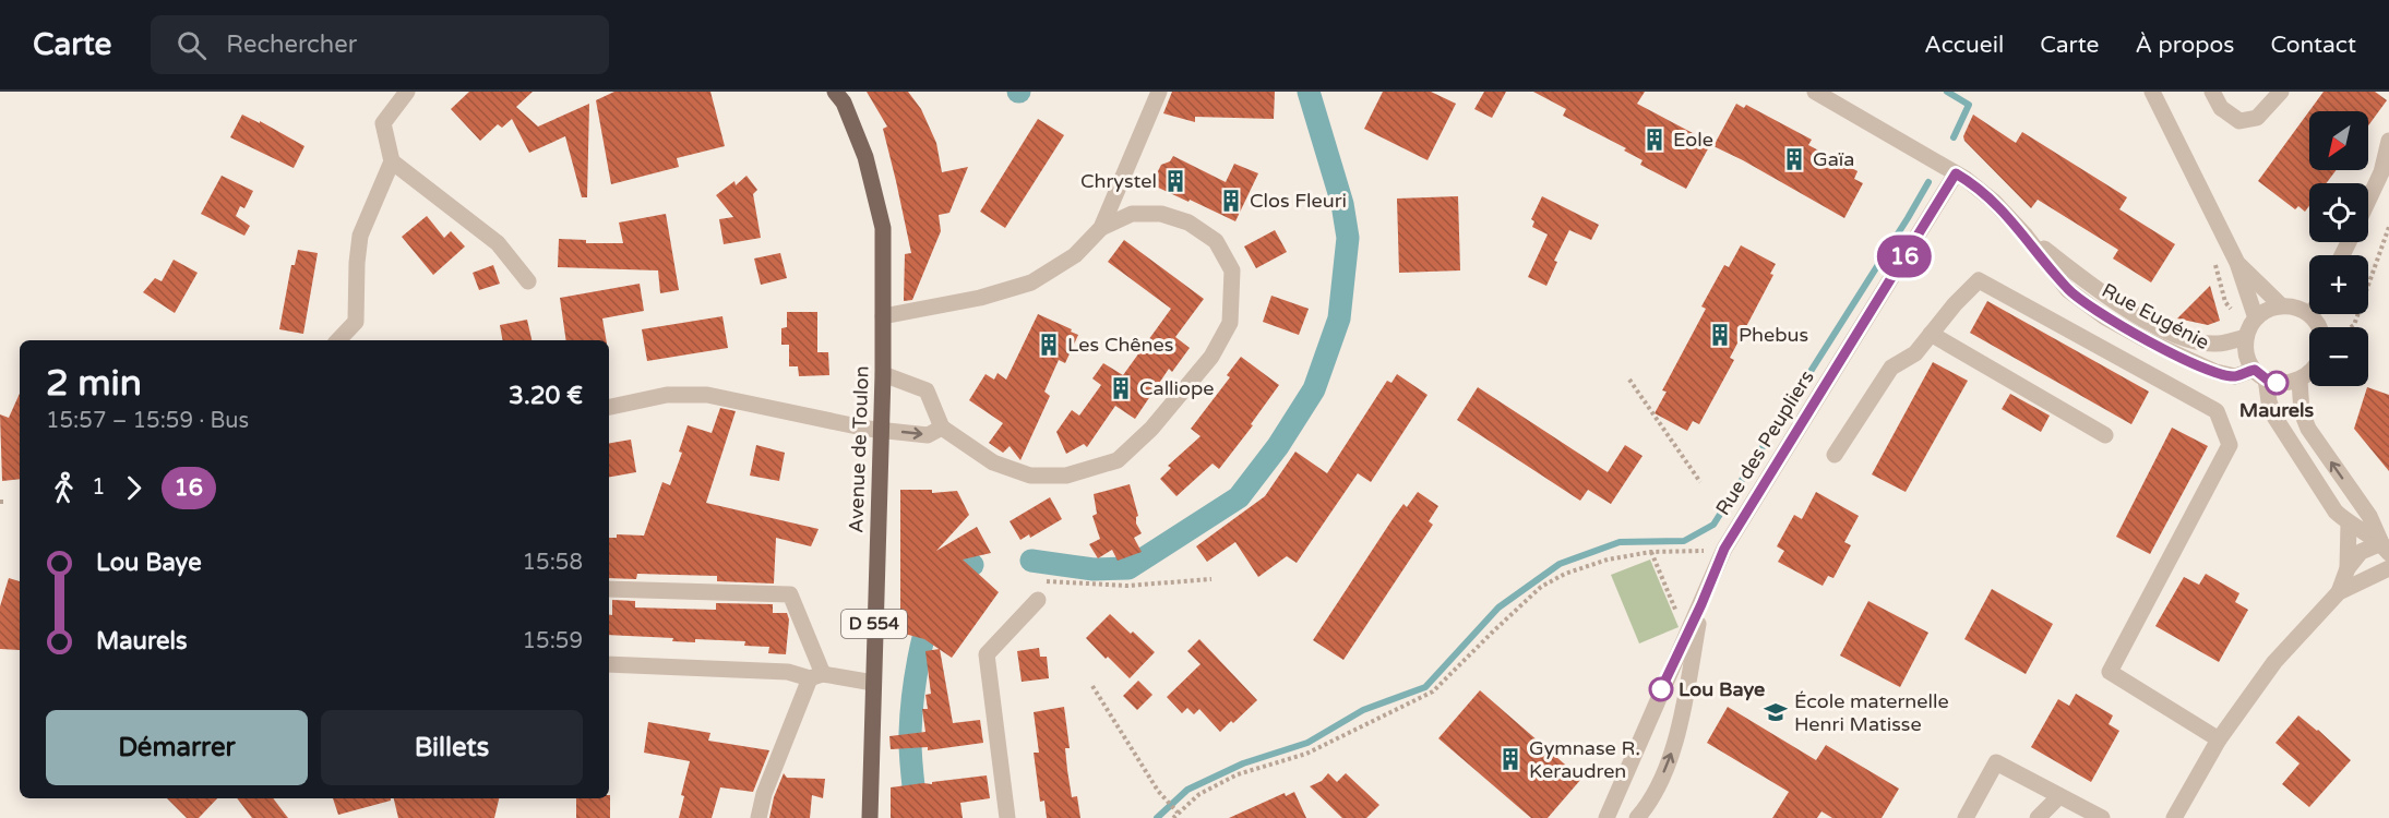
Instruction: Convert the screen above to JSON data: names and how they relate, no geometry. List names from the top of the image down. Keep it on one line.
{"streets":{"main road":["Avenue de Toulon","D 554"],"street":["Rue Eugénie","Rue des Peupliers"]},"crossings":[["Rue Eugénie","Rue des Peupliers"]],"places":{"building":["Eole","Gaïa","Chrystel","Clos Fleuri","Phebus","Les Chênes","Calliope","Gymnase R. Keraudren"],"other":["Maurels","Lou Baye"],"school or university":["École maternelle Henri Matisse"]},"lines":["bus line 16"],"north":"bottom left","page":{"header":"Carte","search":"Rechercher","nav":["Accueil","Carte","À propos","Contact"],"on_map":"16","map_buttons":["+","−"],"heading":["2 min","15:57 – 15:59 · Bus","3.20 €"],"legs":["1","16"],"list":[{"name":"Lou Baye","value":"15:58"},{"name":"Maurels","value":"15:59"}],"buttons":["Démarrer","Billets"]}}
